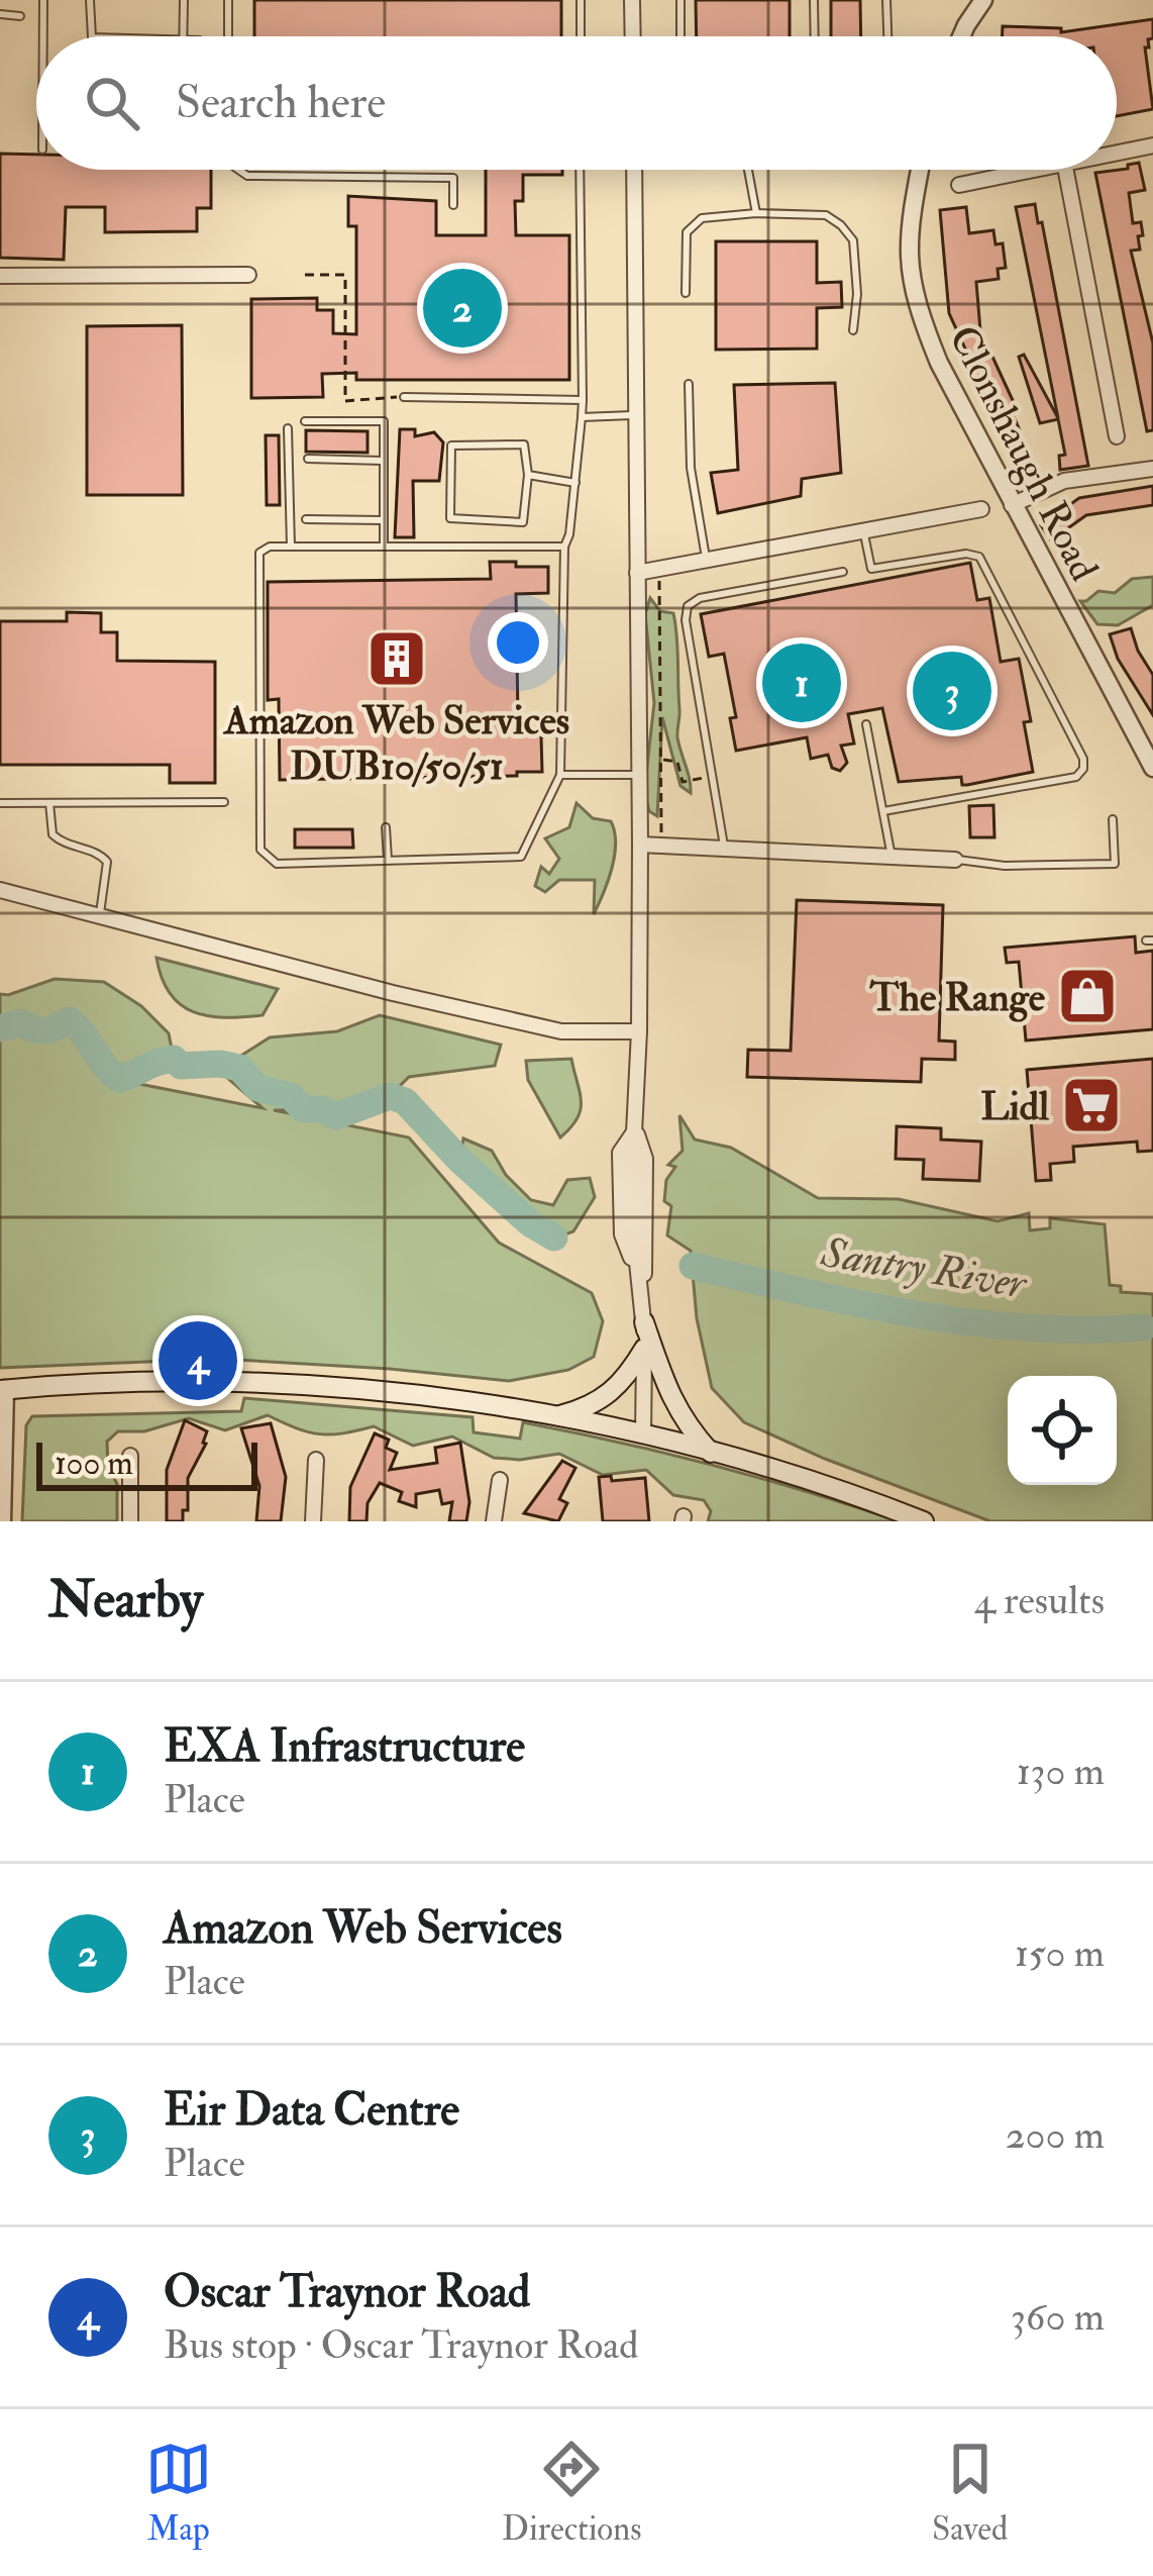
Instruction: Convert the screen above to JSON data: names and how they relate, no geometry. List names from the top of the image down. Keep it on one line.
{"streets":{"street":["Clonshaugh Road"]},"water":["Santry River"],"places":{"building":["Amazon Web Services DUB10/50/51"],"shop":["The Range"],"supermarket":["Lidl"]},"scale_bar":"100 m","page":{"search":"Search here","pins":["2","1","3","4"],"scale":"100 m","heading":["Nearby","4 results"],"list":[{"mark":"1","name":"EXA Infrastructure","note":"Place","value":"130 m"},{"mark":"2","name":"Amazon Web Services","note":"Place","value":"150 m"},{"mark":"3","name":"Eir Data Centre","note":"Place","value":"200 m"},{"mark":"4","name":"Oscar Traynor Road","note":"Bus stop · Oscar Traynor Road","value":"360 m"}],"nav":["Map","Directions","Saved"]}}
